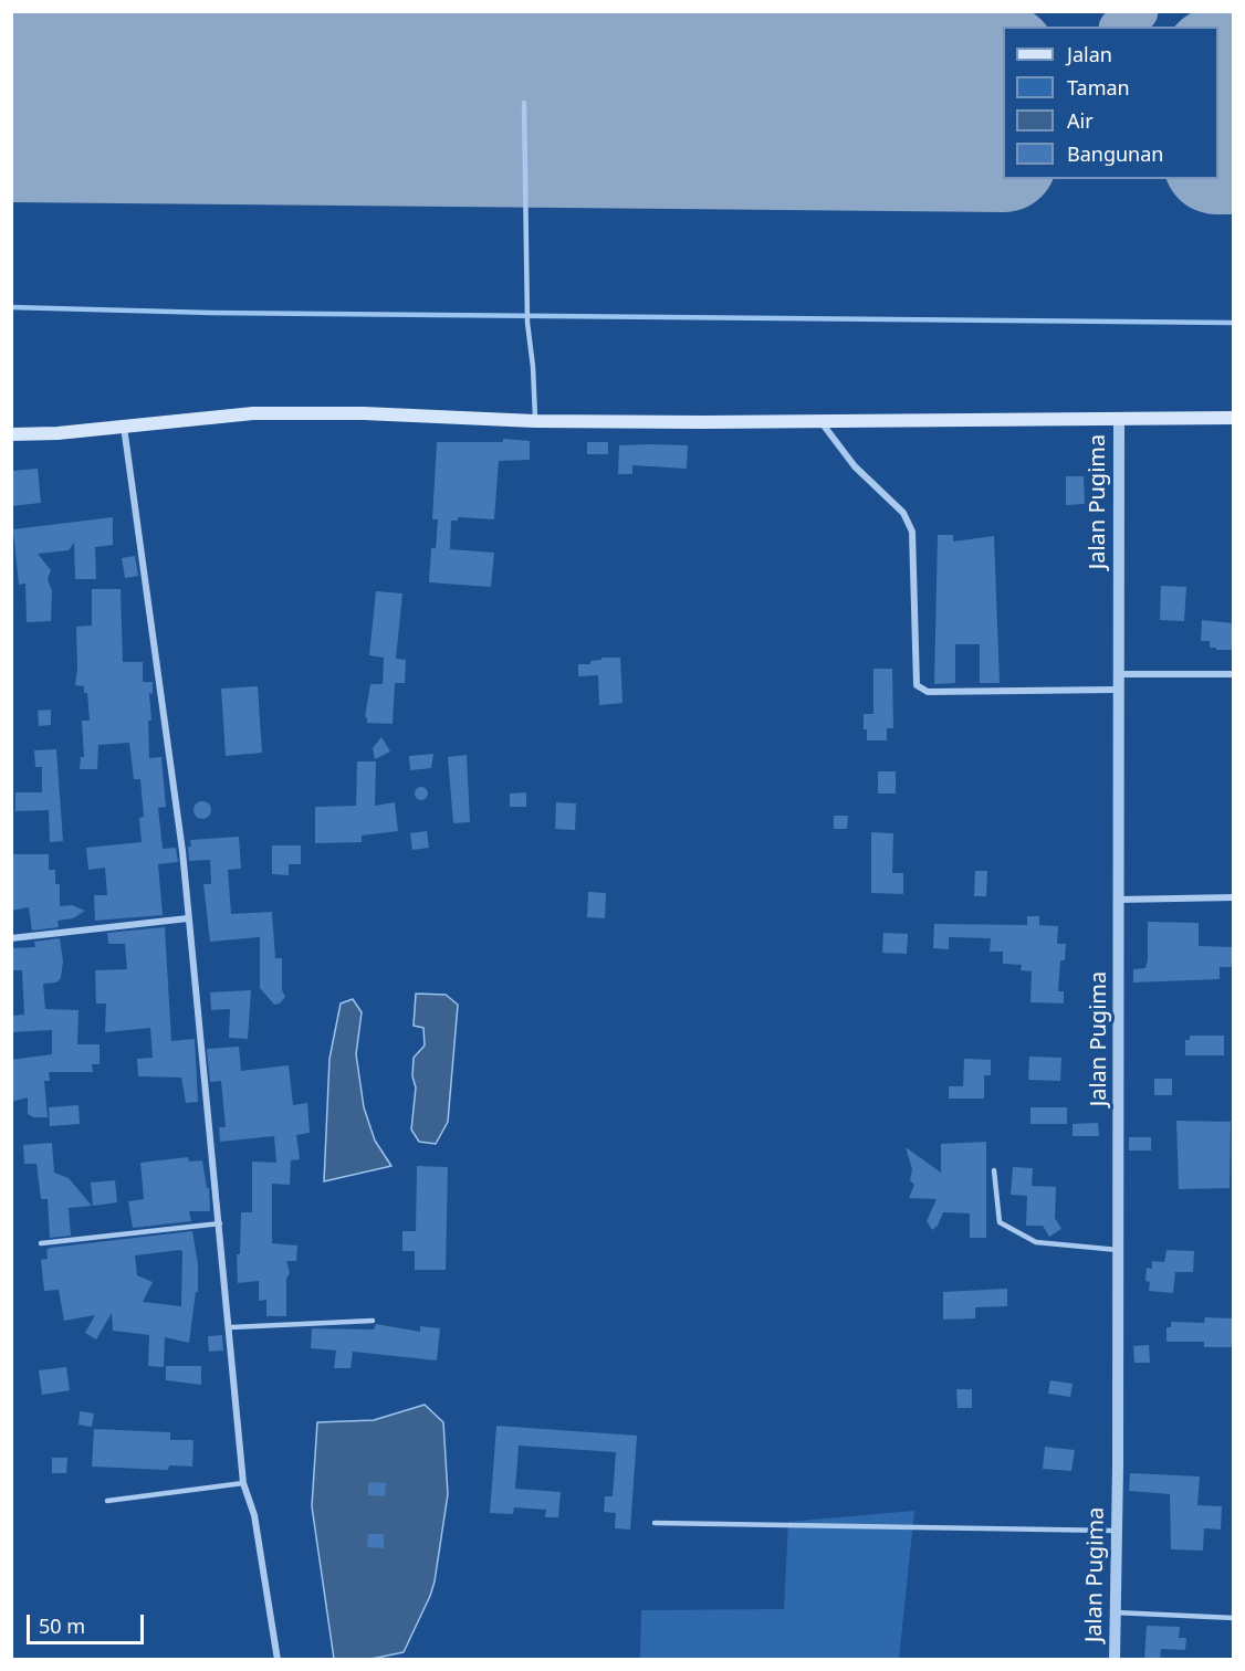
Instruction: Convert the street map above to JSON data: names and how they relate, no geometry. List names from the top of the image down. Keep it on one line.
{"streets":{"street":["Jalan Pugima"]},"legend":["Jalan","Taman","Air","Bangunan"],"scale_bar":"50 m"}
